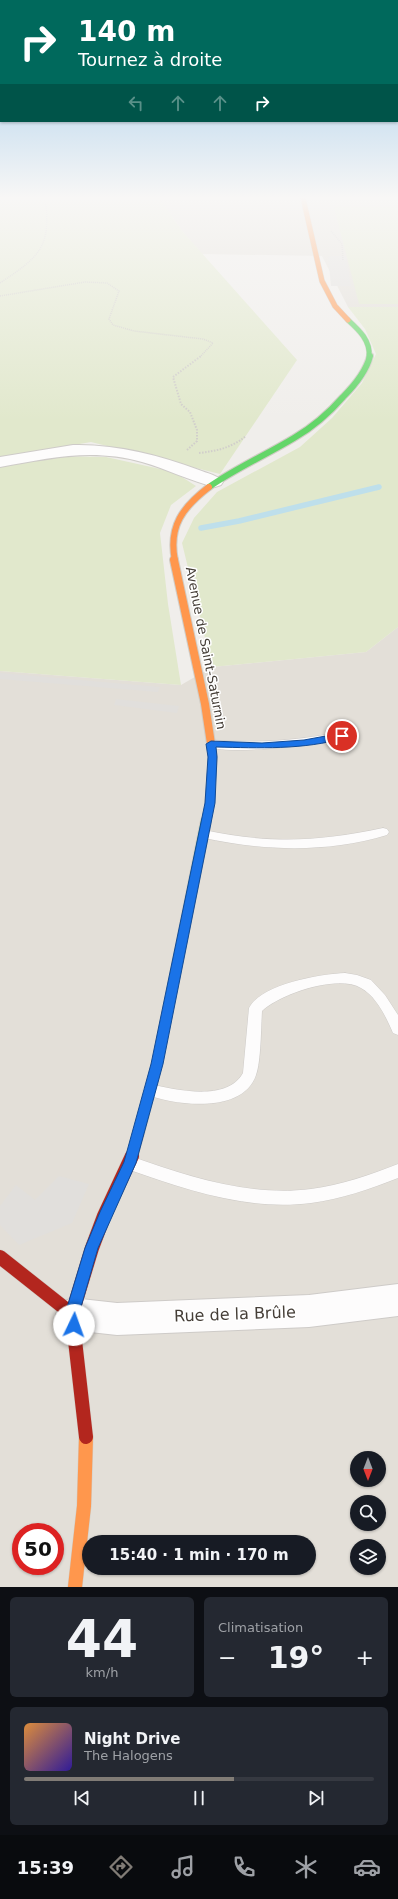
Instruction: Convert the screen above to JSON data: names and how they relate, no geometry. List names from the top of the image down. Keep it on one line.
{"streets":{"main road":["Avenue de Saint-Saturnin"],"street":["Rue de la Brûle"]},"crossings":[["Avenue de Saint-Saturnin","Rue de la Brûle"]],"north":"bottom","page":{"turn":["140 m","Tournez à droite"],"limit":"50","trip":"15:40 · 1 min · 170 m","tile":[["44","km/h"],"Climatisation"],"heat":["−","19°","+"],"song":["Night Drive","The Halogens"],"tabs":"15:39"}}
